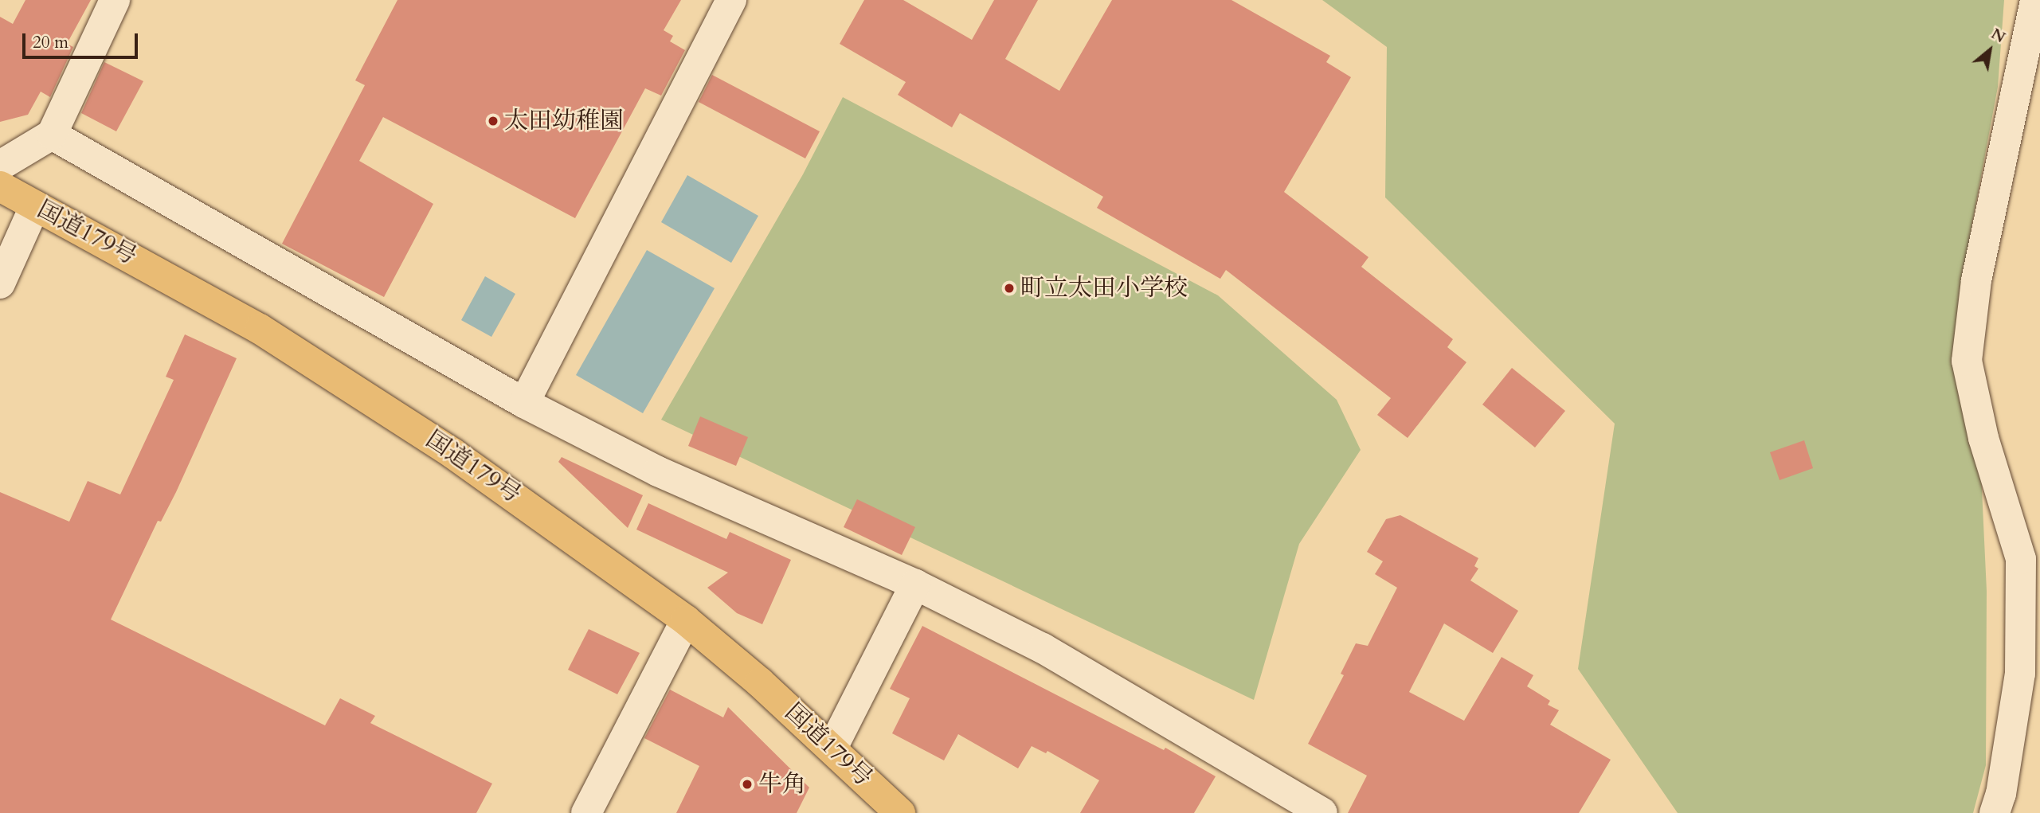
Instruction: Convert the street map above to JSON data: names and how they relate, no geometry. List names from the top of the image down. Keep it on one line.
{"streets":{"highway":["国道179号"]},"places":["太田幼稚園","町立太田小学校","牛角"],"scale_bar":"20 m","north":"top right"}
